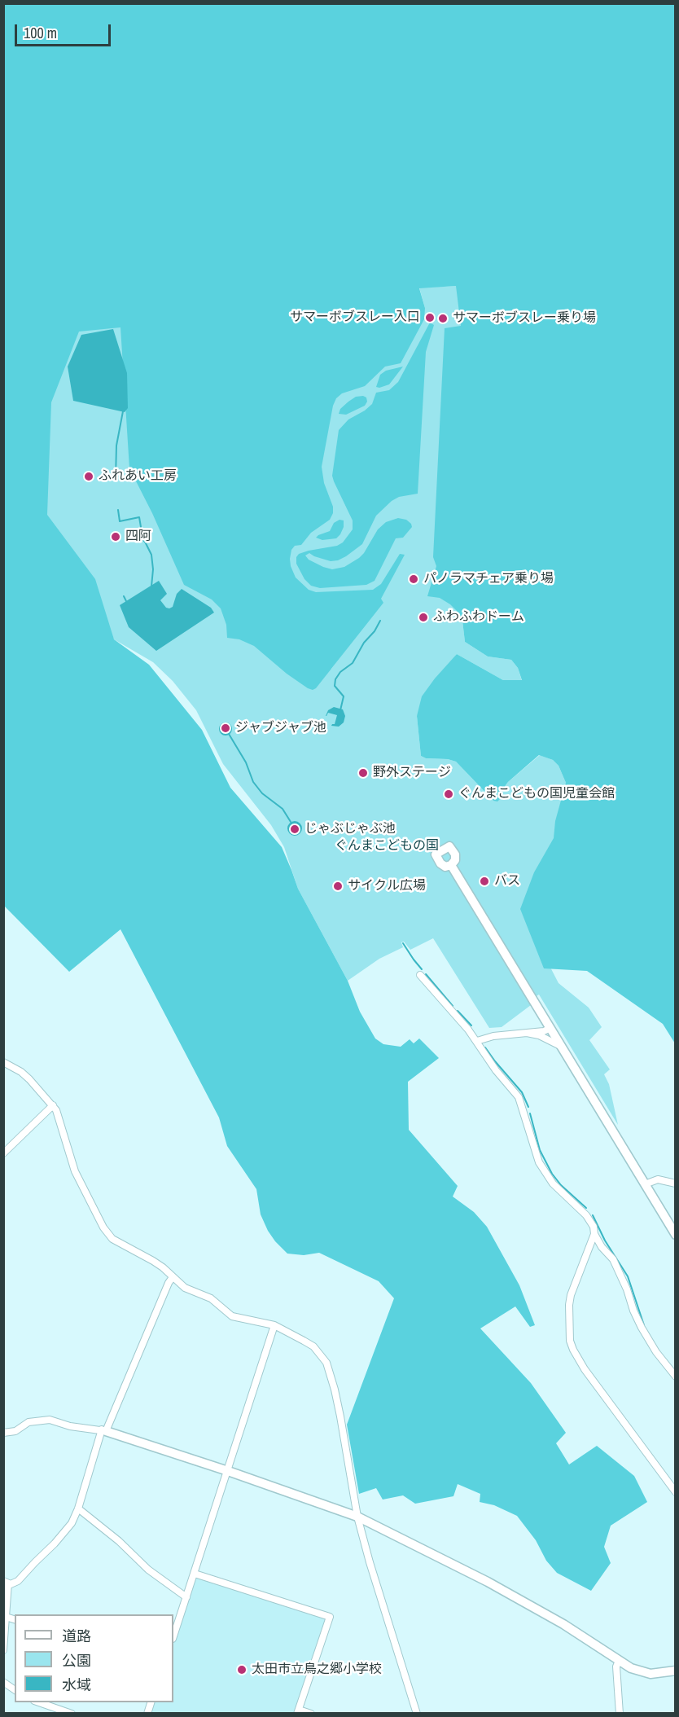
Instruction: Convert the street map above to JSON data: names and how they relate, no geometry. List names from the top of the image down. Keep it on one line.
{"parks":["ぐんまこどもの国"],"places":["サマーボブスレー入口","サマーボブスレー乗り場","ふれあい工房","四阿","パノラマチェア乗り場","ふわふわドーム","ジャブジャブ池","野外ステージ","ぐんまこどもの国児童会館","じゃぶじゃぶ池","バス","サイクル広場","太田市立鳥之郷小学校"],"legend":["道路","公園","水域"],"scale_bar":"100 m"}
